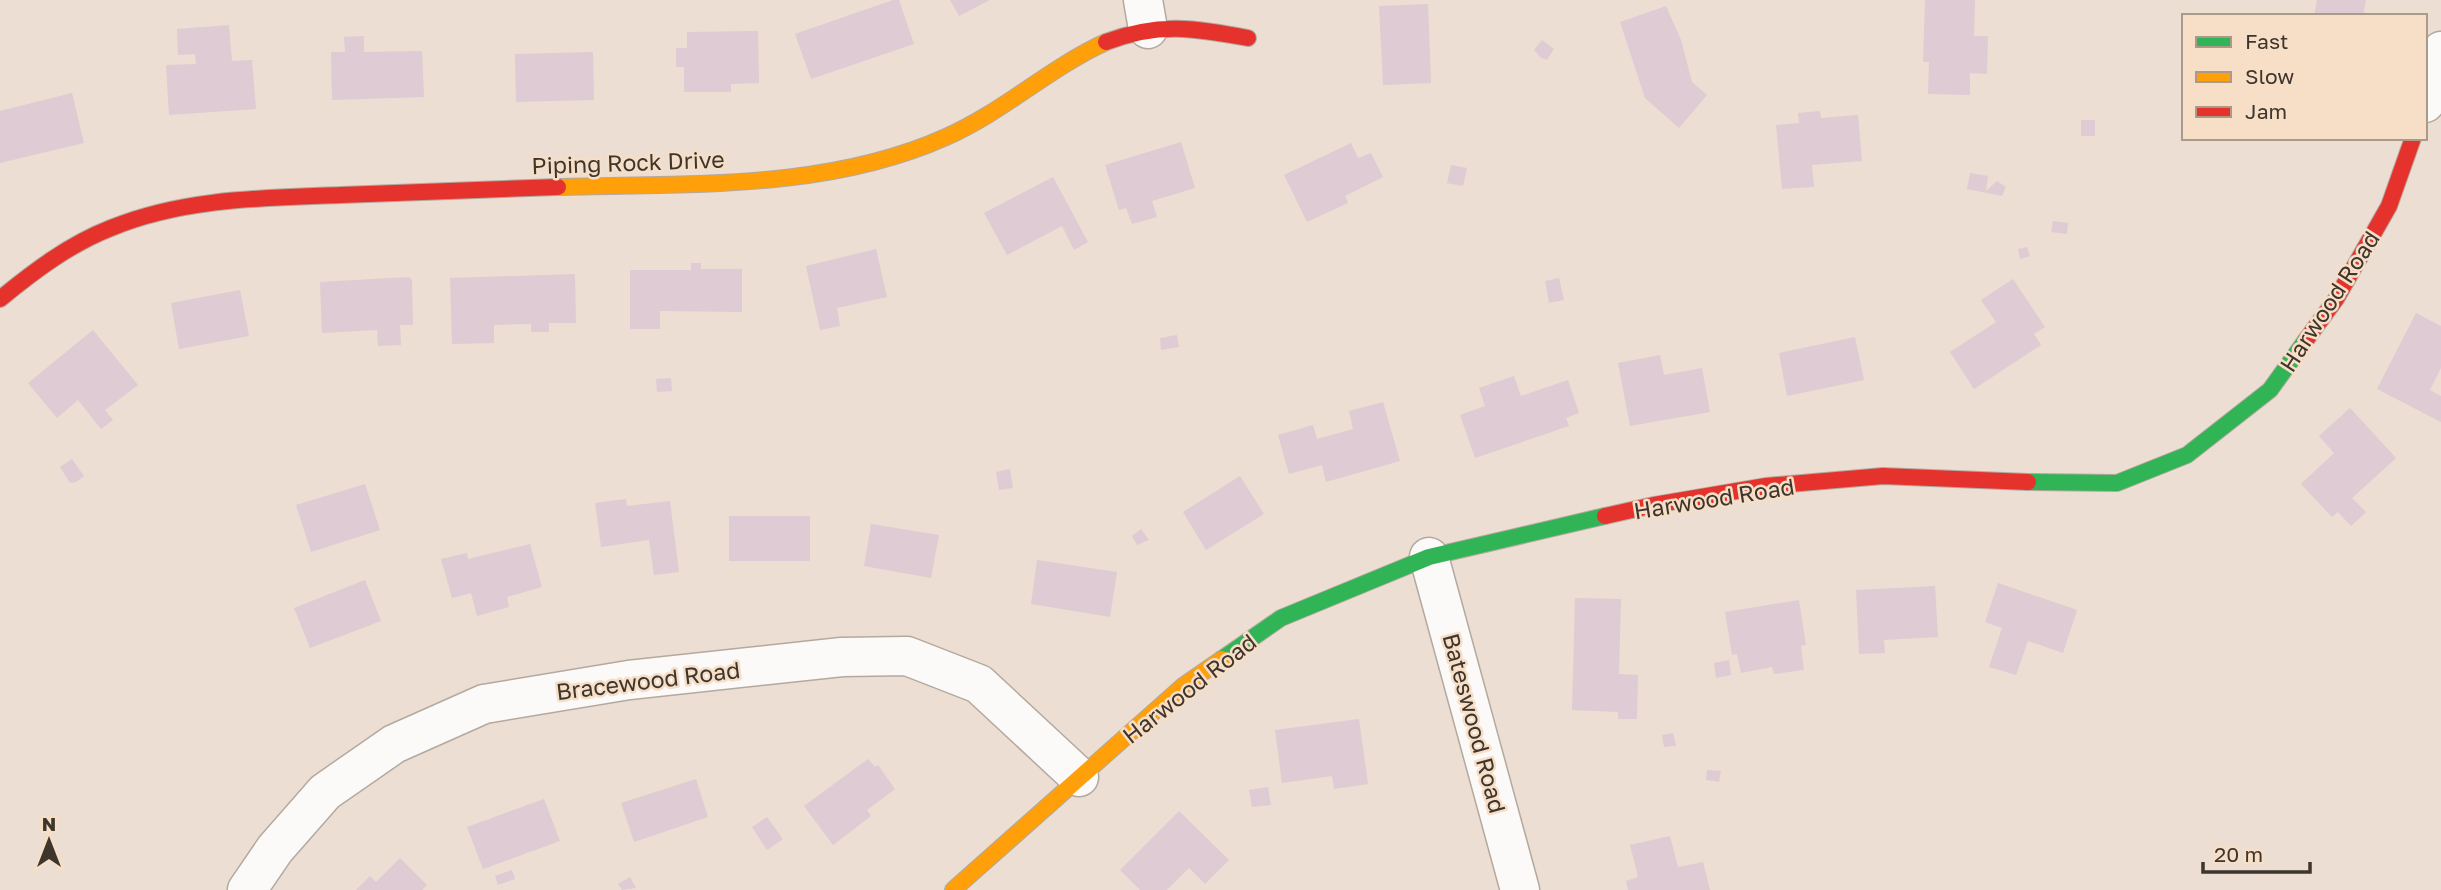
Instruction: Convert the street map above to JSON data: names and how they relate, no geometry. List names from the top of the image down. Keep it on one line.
{"streets":{"street":["Piping Rock Drive","Harwood Road","Bracewood Road","Bateswood Road"]},"crossings":[["Harwood Road","Bracewood Road"],["Harwood Road","Bateswood Road"]],"legend":["Fast","Slow","Jam"],"scale_bar":"20 m","north":"top"}
